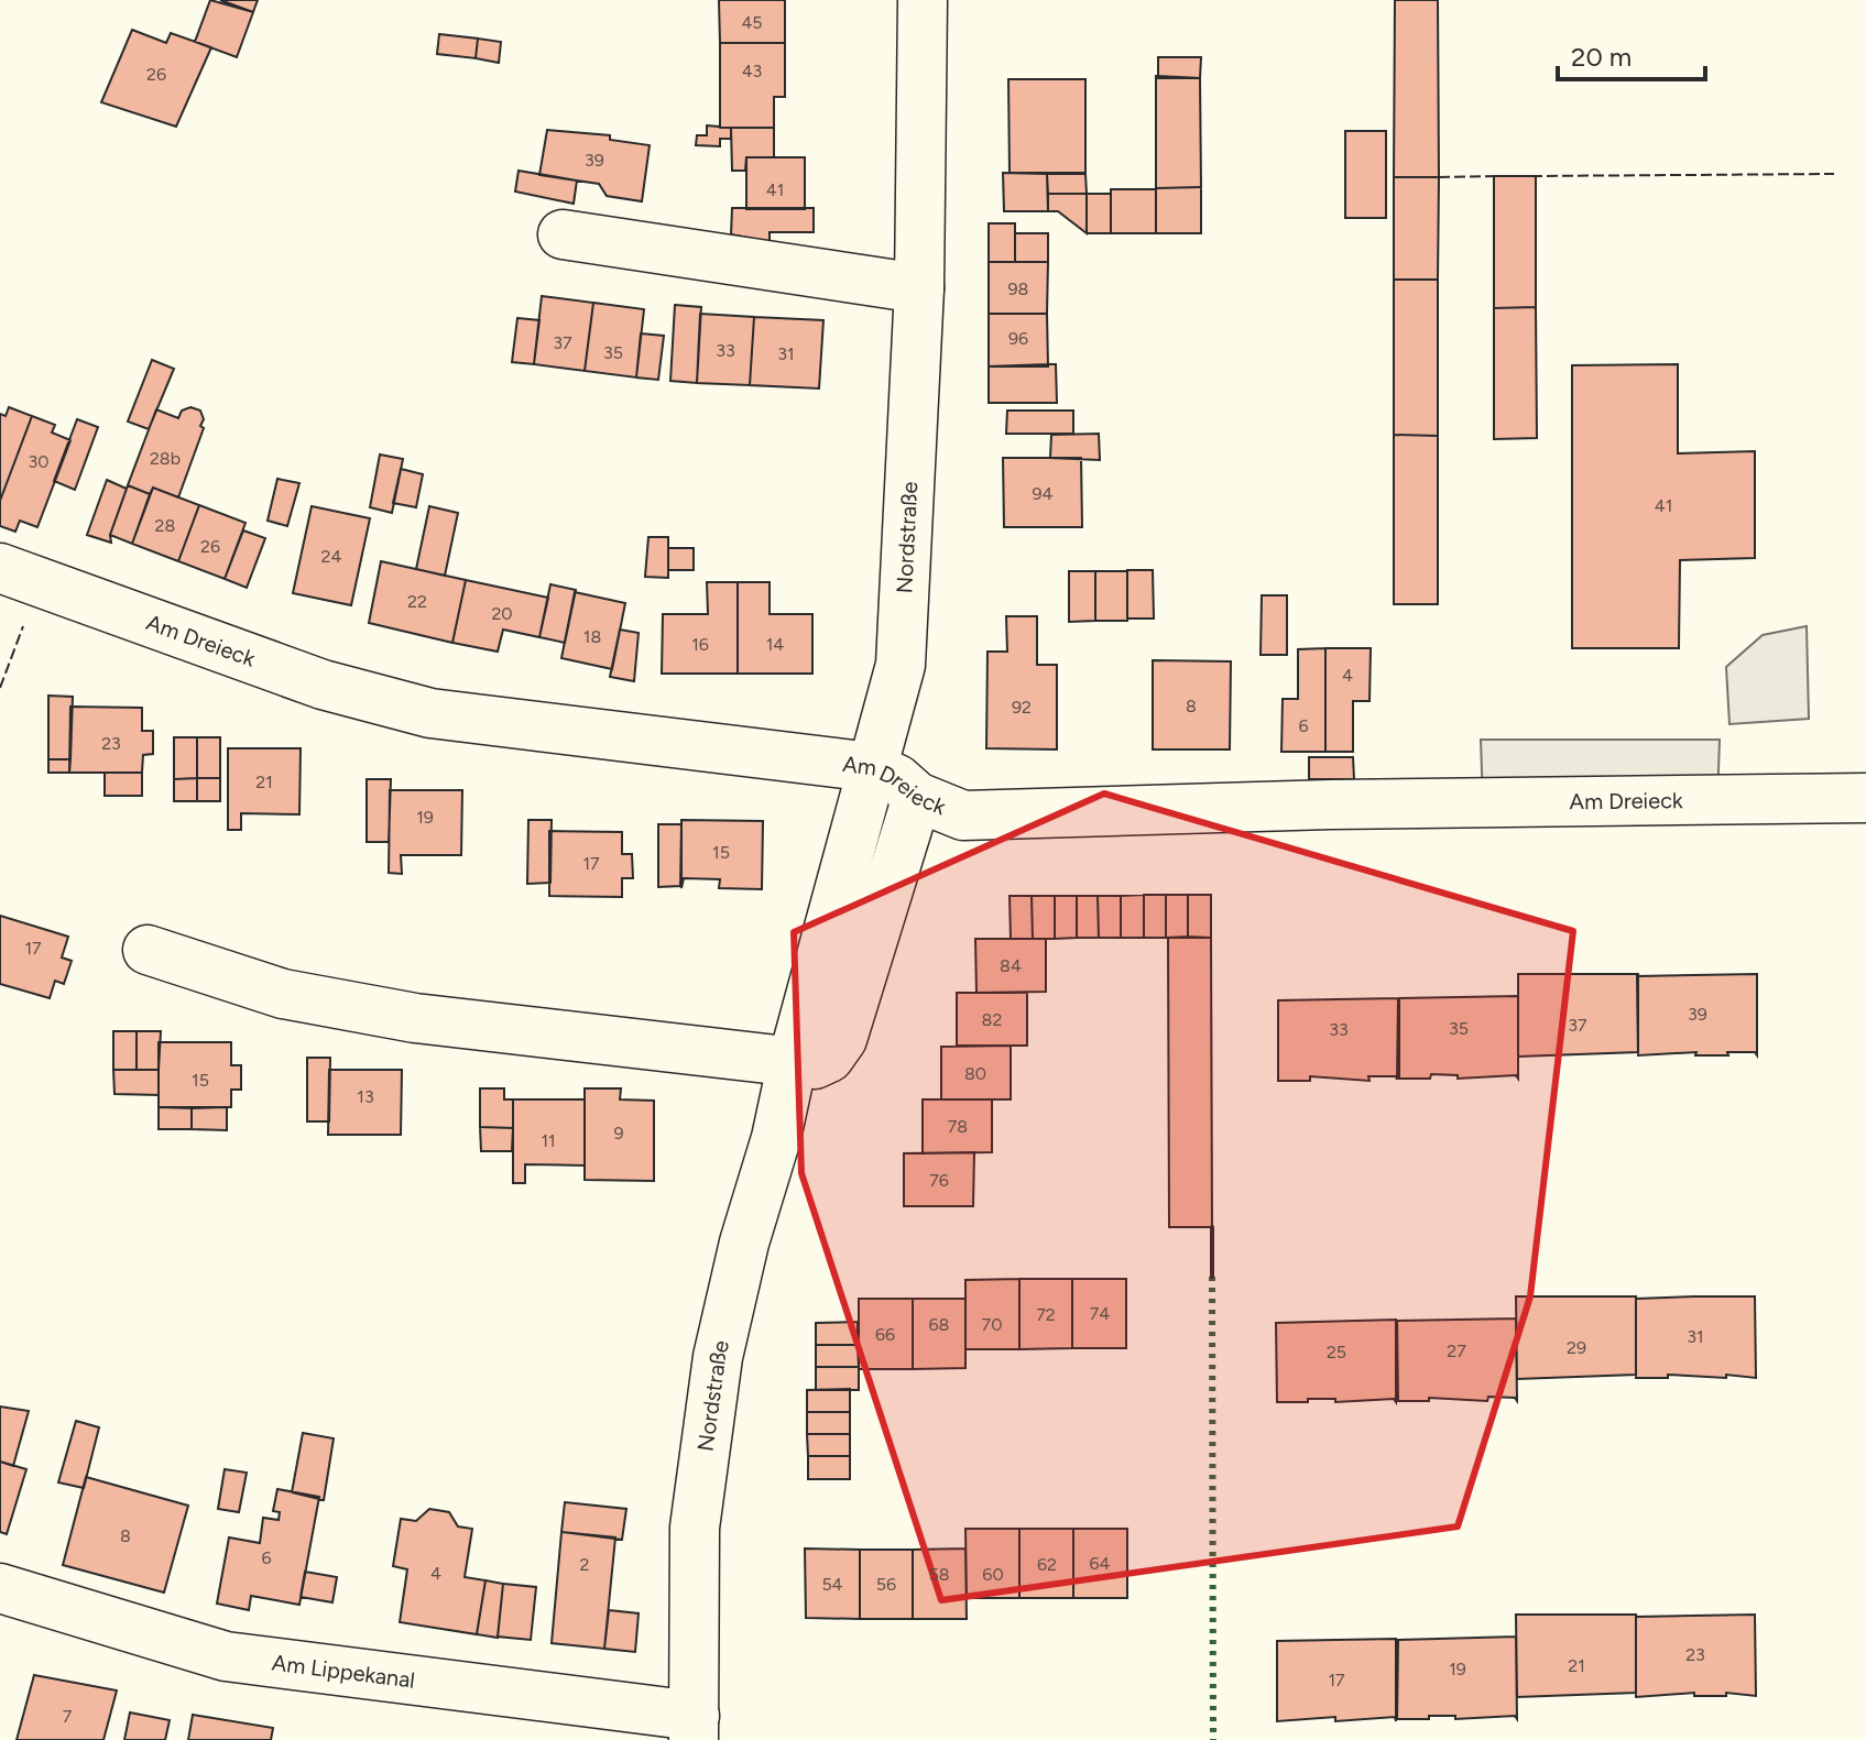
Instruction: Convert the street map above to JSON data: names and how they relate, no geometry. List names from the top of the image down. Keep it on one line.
{"streets":{"street":["Nordstraße","Am Dreieck","Am Lippekanal"]},"crossings":[["Nordstraße","Am Dreieck"],["Nordstraße","Am Lippekanal"]],"house_numbers":["45","43","26","39","41","98","96","37","33","35","31","28b","30","94","41","28","26","24","22","20","18","16","14","4","8","92","6","23","21","19","15","17","17","84","39","82","37","35","33","80","15","13","78","9","11","76","74","72","68","70","66","31","29","27","25","8","6","64","2","62","4","58","60","54","56","23","21","19","17","7"],"scale_bar":"20 m"}
